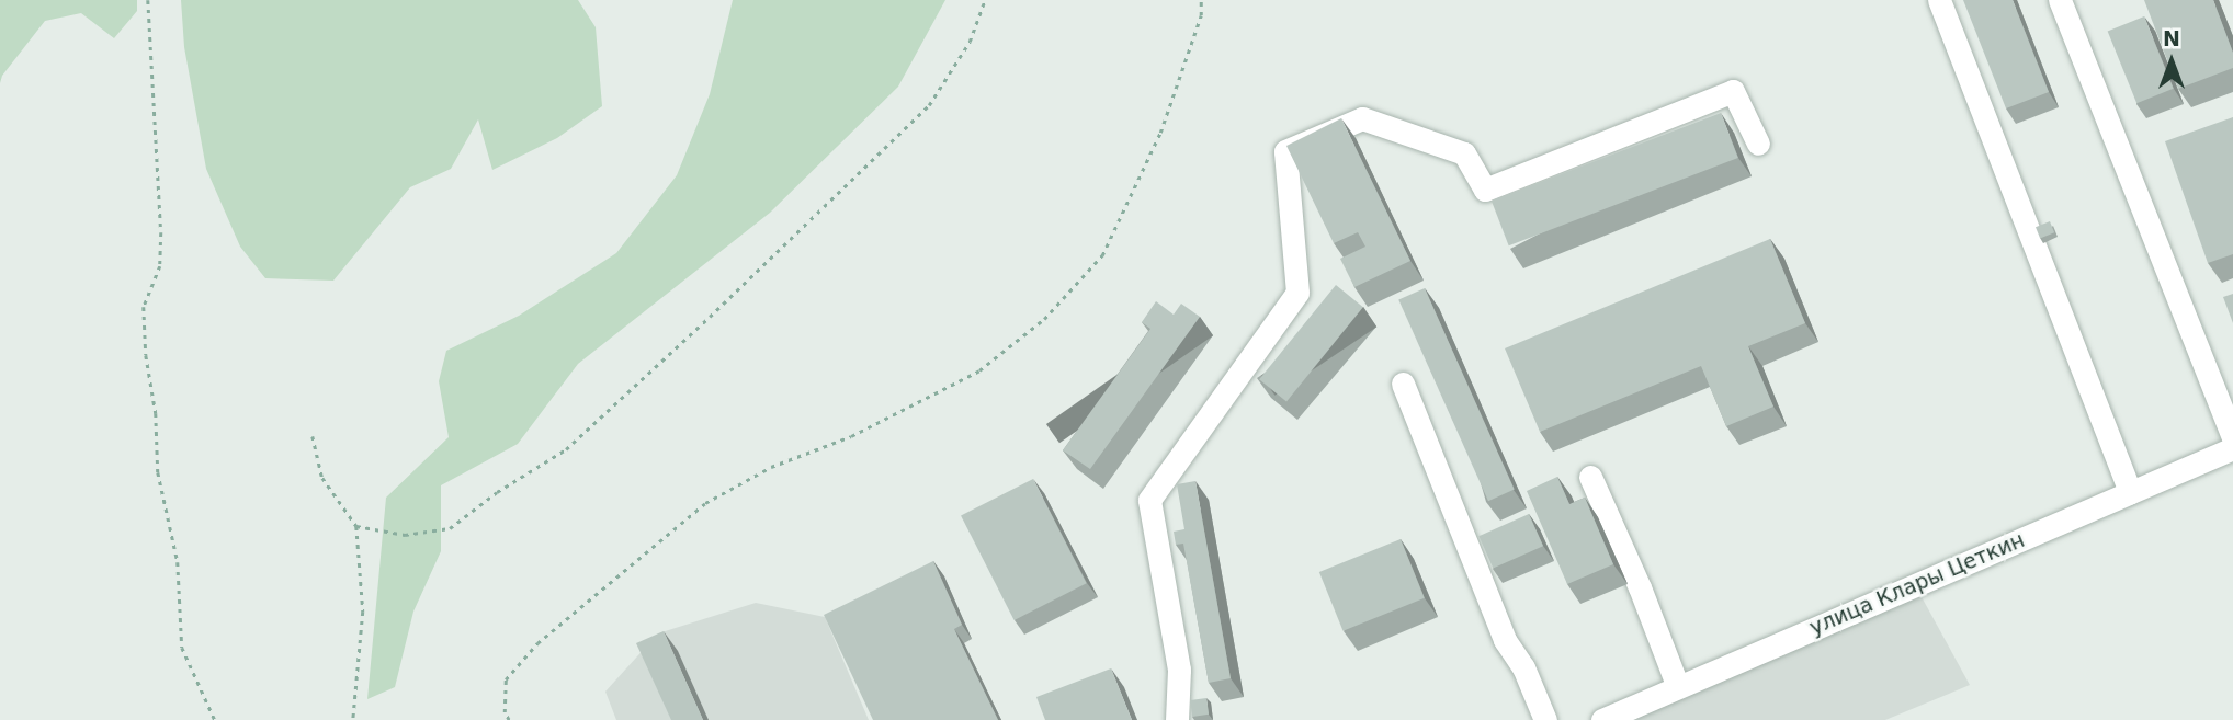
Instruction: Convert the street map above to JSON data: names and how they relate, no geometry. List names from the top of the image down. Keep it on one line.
{"streets":{"street":["улица Клары Цеткин"]},"north":"top"}
